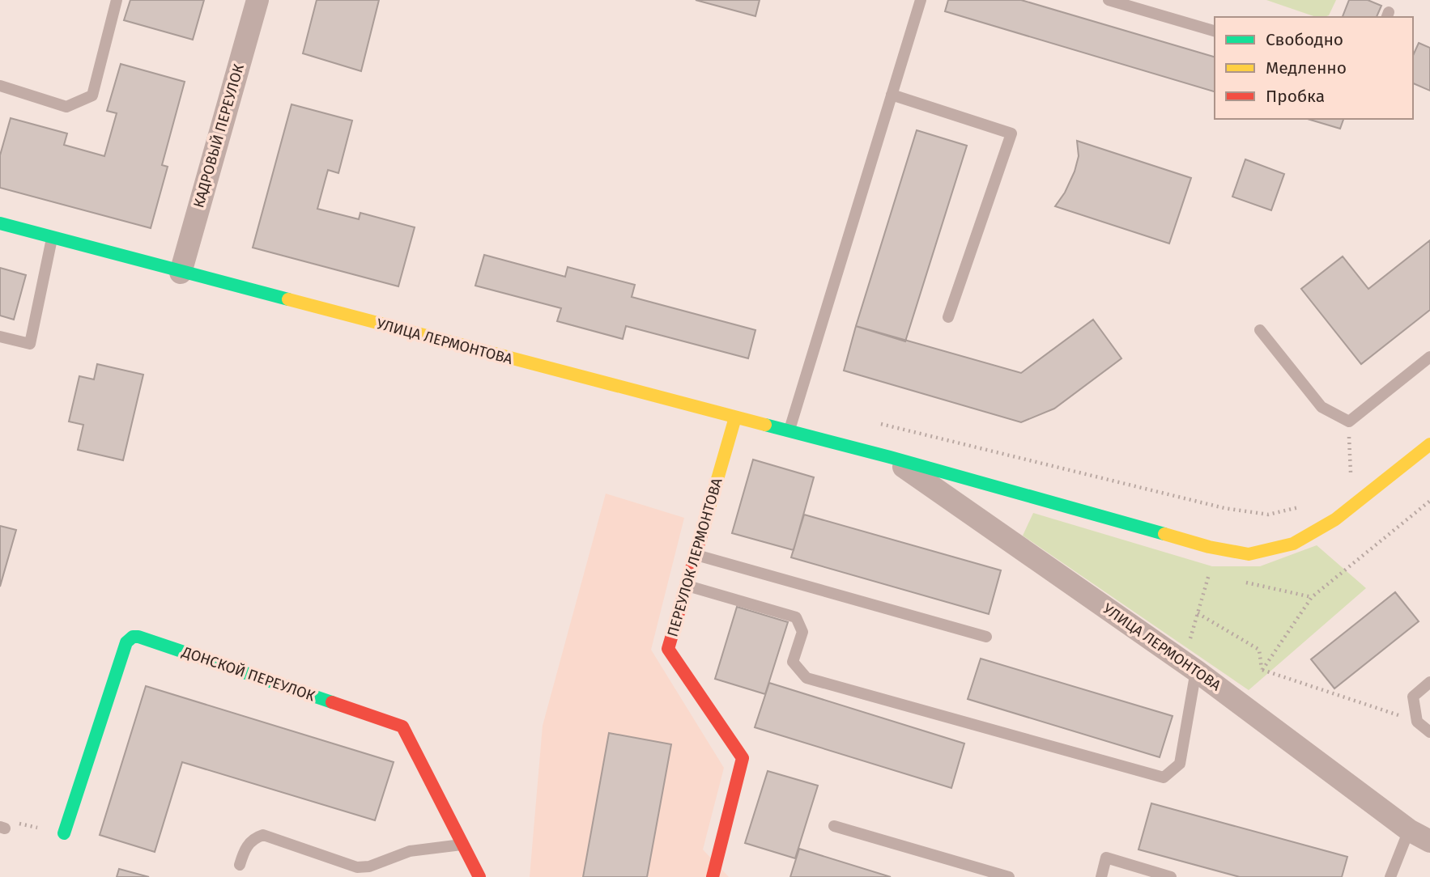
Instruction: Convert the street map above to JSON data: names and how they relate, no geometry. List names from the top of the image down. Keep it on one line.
{"streets":{"street":["КАДРОВЫЙ ПЕРЕУЛОК","УЛИЦА ЛЕРМОНТОВА","ПЕРЕУЛОК ЛЕРМОНТОВА","ДОНСКОЙ ПЕРЕУЛОК"]},"crossings":[["КАДРОВЫЙ ПЕРЕУЛОК","УЛИЦА ЛЕРМОНТОВА"],["УЛИЦА ЛЕРМОНТОВА","ПЕРЕУЛОК ЛЕРМОНТОВА"]],"legend":["Свободно","Медленно","Пробка"]}
